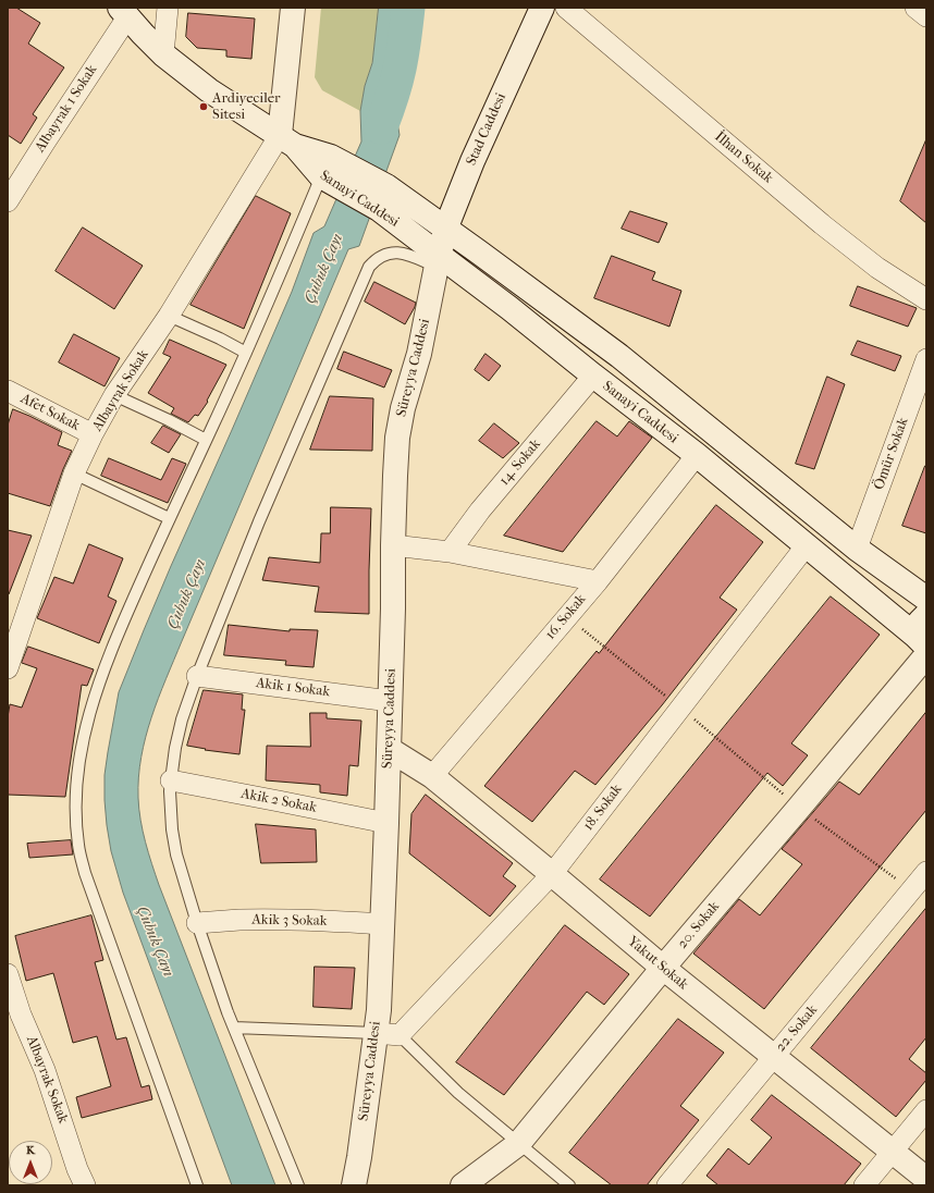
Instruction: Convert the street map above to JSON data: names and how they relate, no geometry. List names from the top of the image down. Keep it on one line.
{"streets":{"street":["Albayrak 1 Sokak","Stad Caddesi","İlhan Sokak","Sanayi Caddesi","Süreyya Caddesi","Albayrak Sokak","Afet Sokak","Ömür Sokak","14. Sokak","16. Sokak","Akik 1 Sokak","Akik 2 Sokak","18. Sokak","Akik 3 Sokak","20. Sokak","Yakut Sokak","22. Sokak"]},"crossings":[["Albayrak 1 Sokak","Sanayi Caddesi"],["Stad Caddesi","Sanayi Caddesi"],["Stad Caddesi","Süreyya Caddesi"],["Sanayi Caddesi","Süreyya Caddesi"],["Sanayi Caddesi","Albayrak Sokak"],["Sanayi Caddesi","Ömür Sokak"],["Sanayi Caddesi","14. Sokak"],["Sanayi Caddesi","16. Sokak"],["Sanayi Caddesi","18. Sokak"],["Sanayi Caddesi","20. Sokak"],["Süreyya Caddesi","Akik 1 Sokak"],["Süreyya Caddesi","Akik 2 Sokak"],["Süreyya Caddesi","Akik 3 Sokak"],["Süreyya Caddesi","Yakut Sokak"],["Albayrak Sokak","Afet Sokak"],["16. Sokak","Yakut Sokak"],["18. Sokak","Yakut Sokak"],["20. Sokak","Yakut Sokak"],["Yakut Sokak","22. Sokak"]],"water":["Çubuk Çayı"],"places":["Ardiyeciler Sitesi"],"north":"top"}
